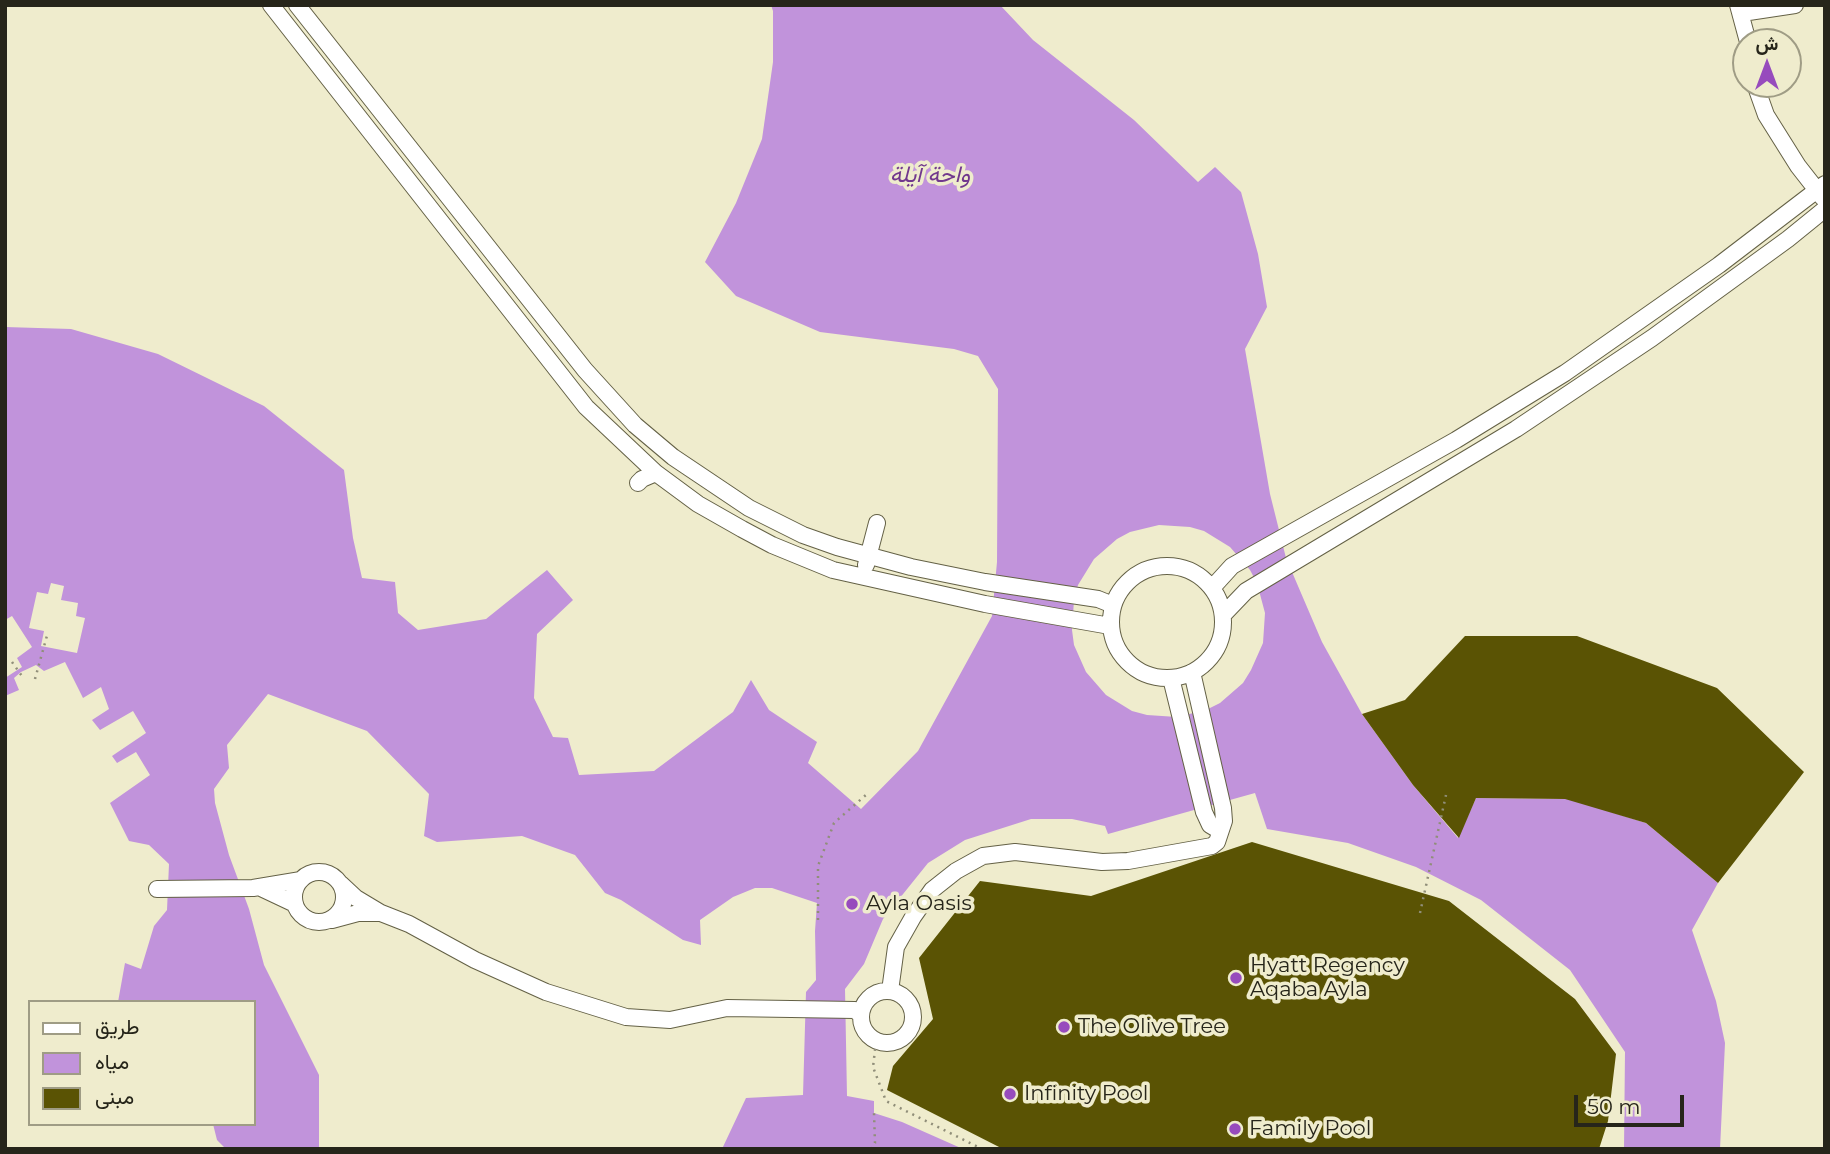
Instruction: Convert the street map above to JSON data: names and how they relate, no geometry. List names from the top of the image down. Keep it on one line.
{"water":["واحة آيلة"],"places":["Ayla Oasis","Hyatt Regency Aqaba Ayla","The Olive Tree","Infinity Pool","Family Pool"],"legend":["طريق","مياه","مبنى"],"scale_bar":"50 m","north":"top"}
